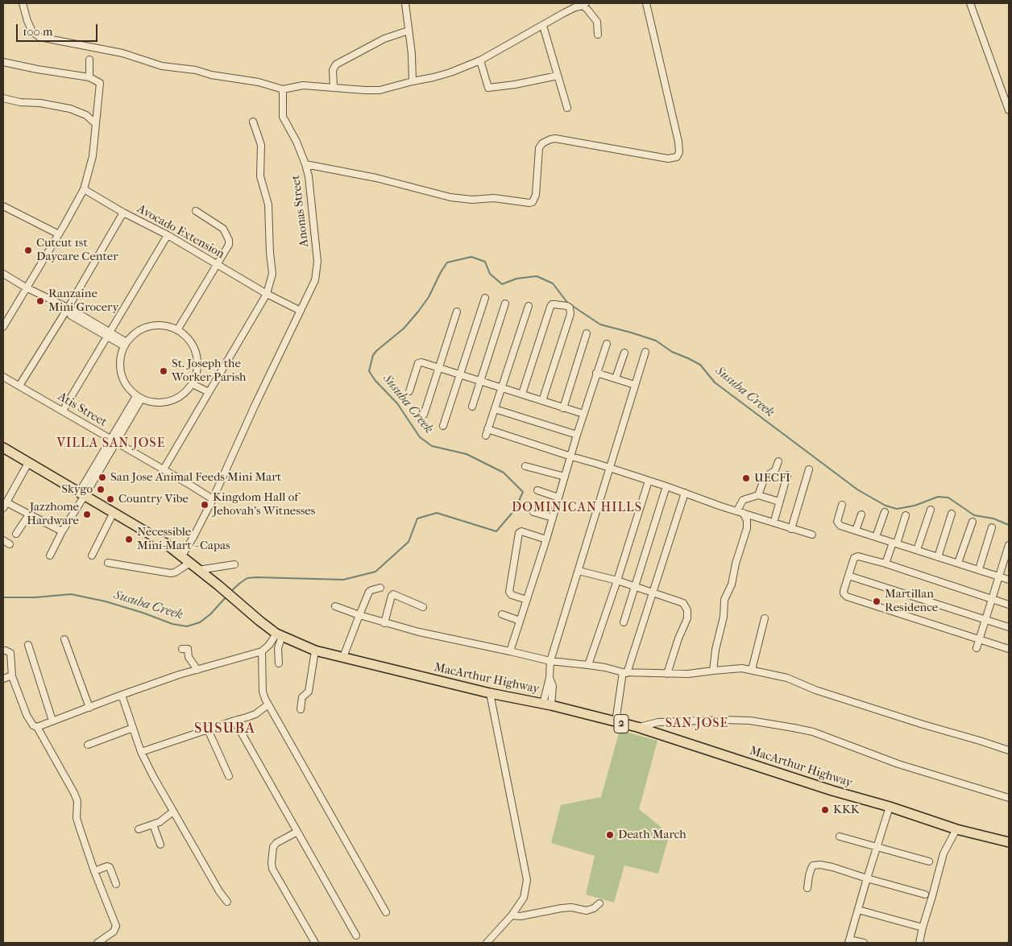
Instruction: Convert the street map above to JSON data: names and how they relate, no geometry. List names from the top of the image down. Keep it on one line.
{"streets":{"highway":["MacArthur Highway","2"],"street":["Anonas Street","Avocado Extension","Atis Street"]},"crossings":[["Anonas Street","Avocado Extension"],["Anonas Street","Atis Street"],["Anonas Street","MacArthur Highway"]],"districts":["VILLA SAN JOSE","DOMINICAN HILLS","SAN JOSE","SUSUBA"],"water":["Susuba Creek"],"places":["Cutcut 1st Daycare Center","Ranzaine Mini Grocery","St. Joseph the Worker Parish","San Jose Animal Feeds Mini Mart","UECFI","Skygo","Country Vibe","Kingdom Hall of Jehovah's Witnesses","Jazzhome Hardware","Necessible Mini-Mart - Capas","Martillan Residence","KKK","Death March"],"scale_bar":"100 m"}
